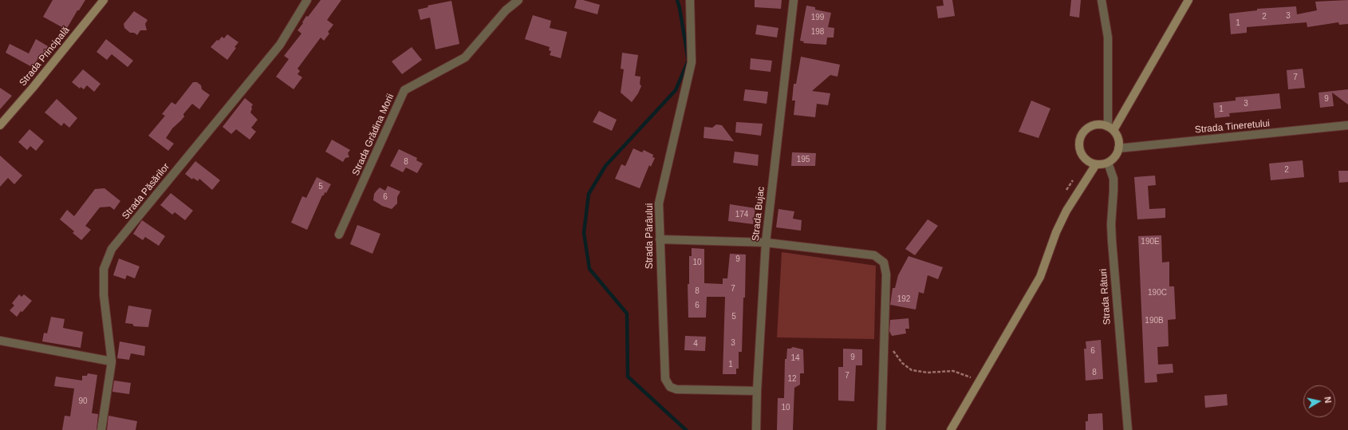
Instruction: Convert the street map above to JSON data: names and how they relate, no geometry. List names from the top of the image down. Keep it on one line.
{"streets":{"street":["Strada Principală","Strada Tineretului","Strada Grădina Morii","Strada Păsărilor","Strada Bujac","Strada Pârâului","Strada Râturi"]},"crossings":[["Strada Tineretului","Strada Râturi"],["Strada Bujac","Strada Pârâului"]],"house_numbers":["3","2","199","1","198","7","9","3","1","195","8","2","5","6","174","190E","9","10","7","8","190C","192","6","5","190B","3","4","6","9","14","1","8","7","12","90","10"],"north":"right"}
